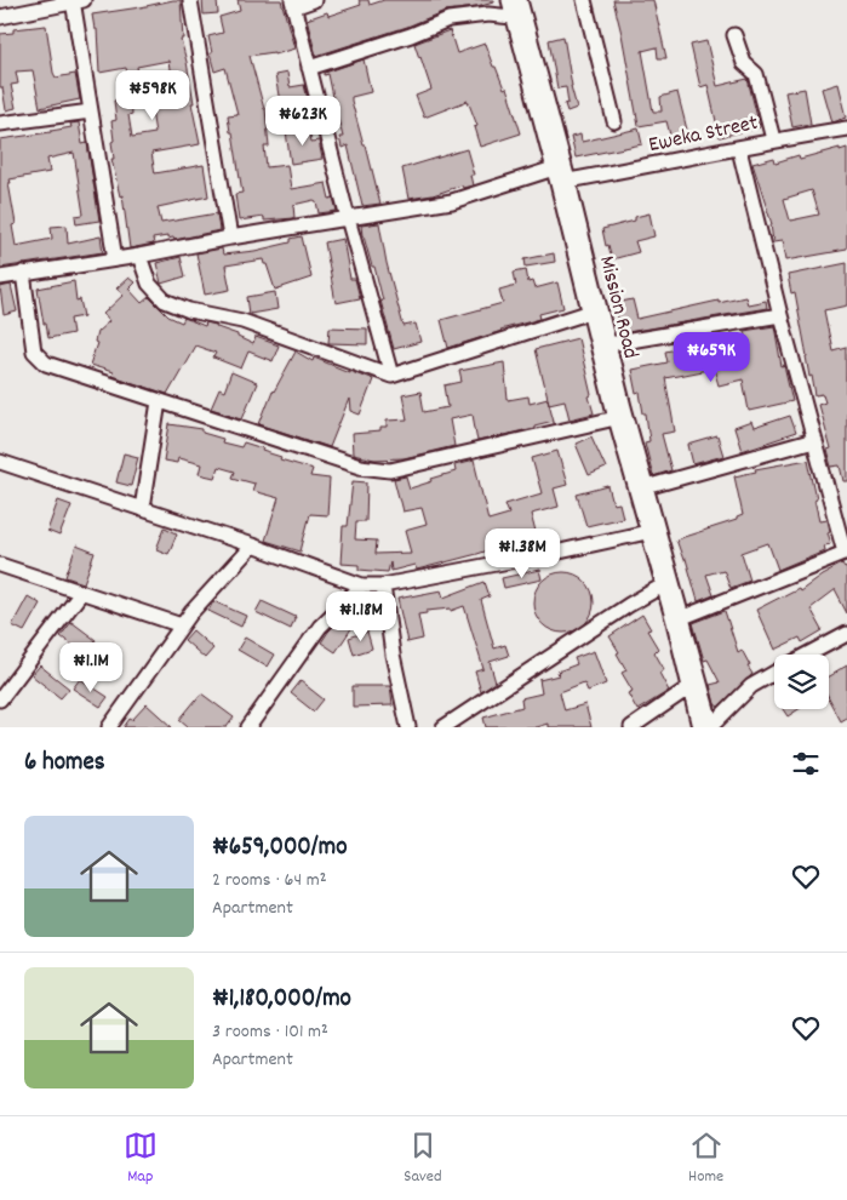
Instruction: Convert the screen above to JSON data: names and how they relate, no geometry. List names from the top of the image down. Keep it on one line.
{"streets":{"street":["Eweka Street","Mission Road"]},"crossings":[["Eweka Street","Mission Road"]],"page":{"price":["₦598K","₦623K","₦659K","₦1.38M","₦1.18M","₦1.1M"],"heading":"6 homes","list":[{"name":"₦659,000/mo","note":"2 rooms · 64 m² · Apartment"},{"name":"₦1,180,000/mo","note":"3 rooms · 101 m² · Apartment"}],"tabs":["Map","Saved","Home"]}}
